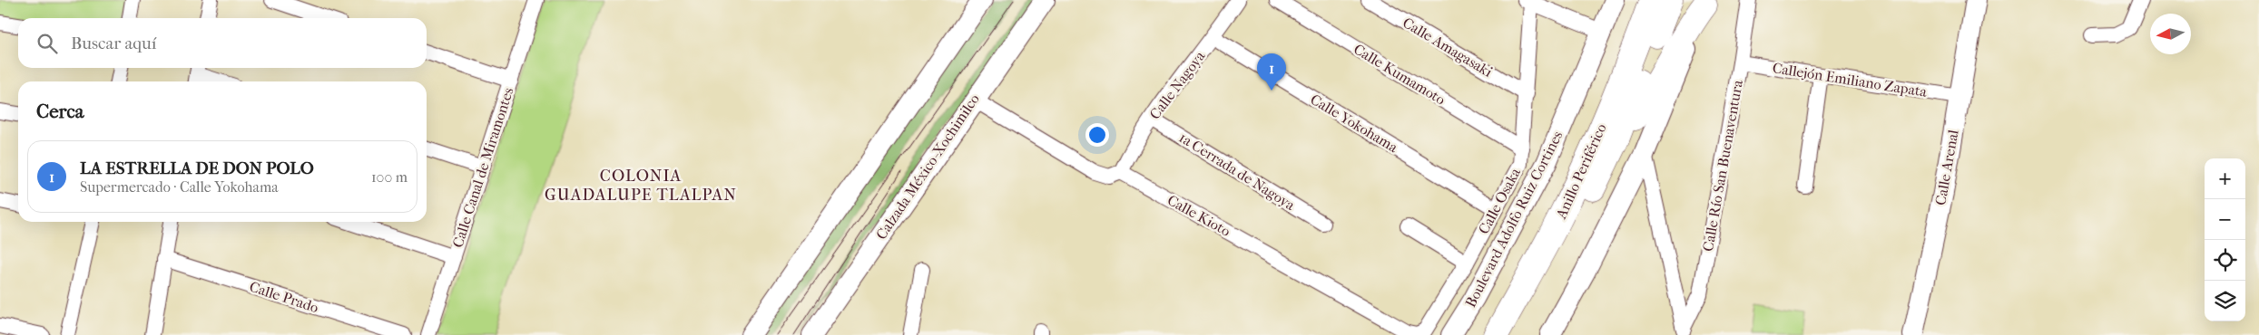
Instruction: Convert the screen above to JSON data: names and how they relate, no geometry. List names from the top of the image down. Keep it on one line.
{"streets":{"highway":["Anillo Periférico"],"main road":["Calzada México-Xochimilco","Calle Arenal","Boulevard Adolfo Ruiz Cortines"],"street":["Calle Amagasaki","Calle Kumamoto","Callejón Emiliano Zapata","Calle Nagoya","Calle Yokohama","Calle Río San Buenaventura","Calle Canal de Miramontes","1a Cerrada de Nagoya","Calle Osaka","Calle Kioto","Calle Prado"]},"crossings":[["Calle Amagasaki","Calle Osaka"],["Calle Kumamoto","Calle Osaka"],["Callejón Emiliano Zapata","Calle Río San Buenaventura"],["Callejón Emiliano Zapata","Calle Arenal"],["Calle Nagoya","Calle Yokohama"],["Calle Nagoya","1a Cerrada de Nagoya"],["Calle Nagoya","Calle Kioto"],["Calle Yokohama","Calle Osaka"],["Calle Osaka","Calle Kioto"]],"districts":["COLONIA GUADALUPE TLALPAN"],"north":"left","page":{"search":"Buscar aquí","pins":"1","heading":"Cerca","list":[{"mark":"1","name":"LA ESTRELLA DE DON POLO","note":"Supermercado · Calle Yokohama","value":"100 m"}],"map_buttons":["+","−"]}}
